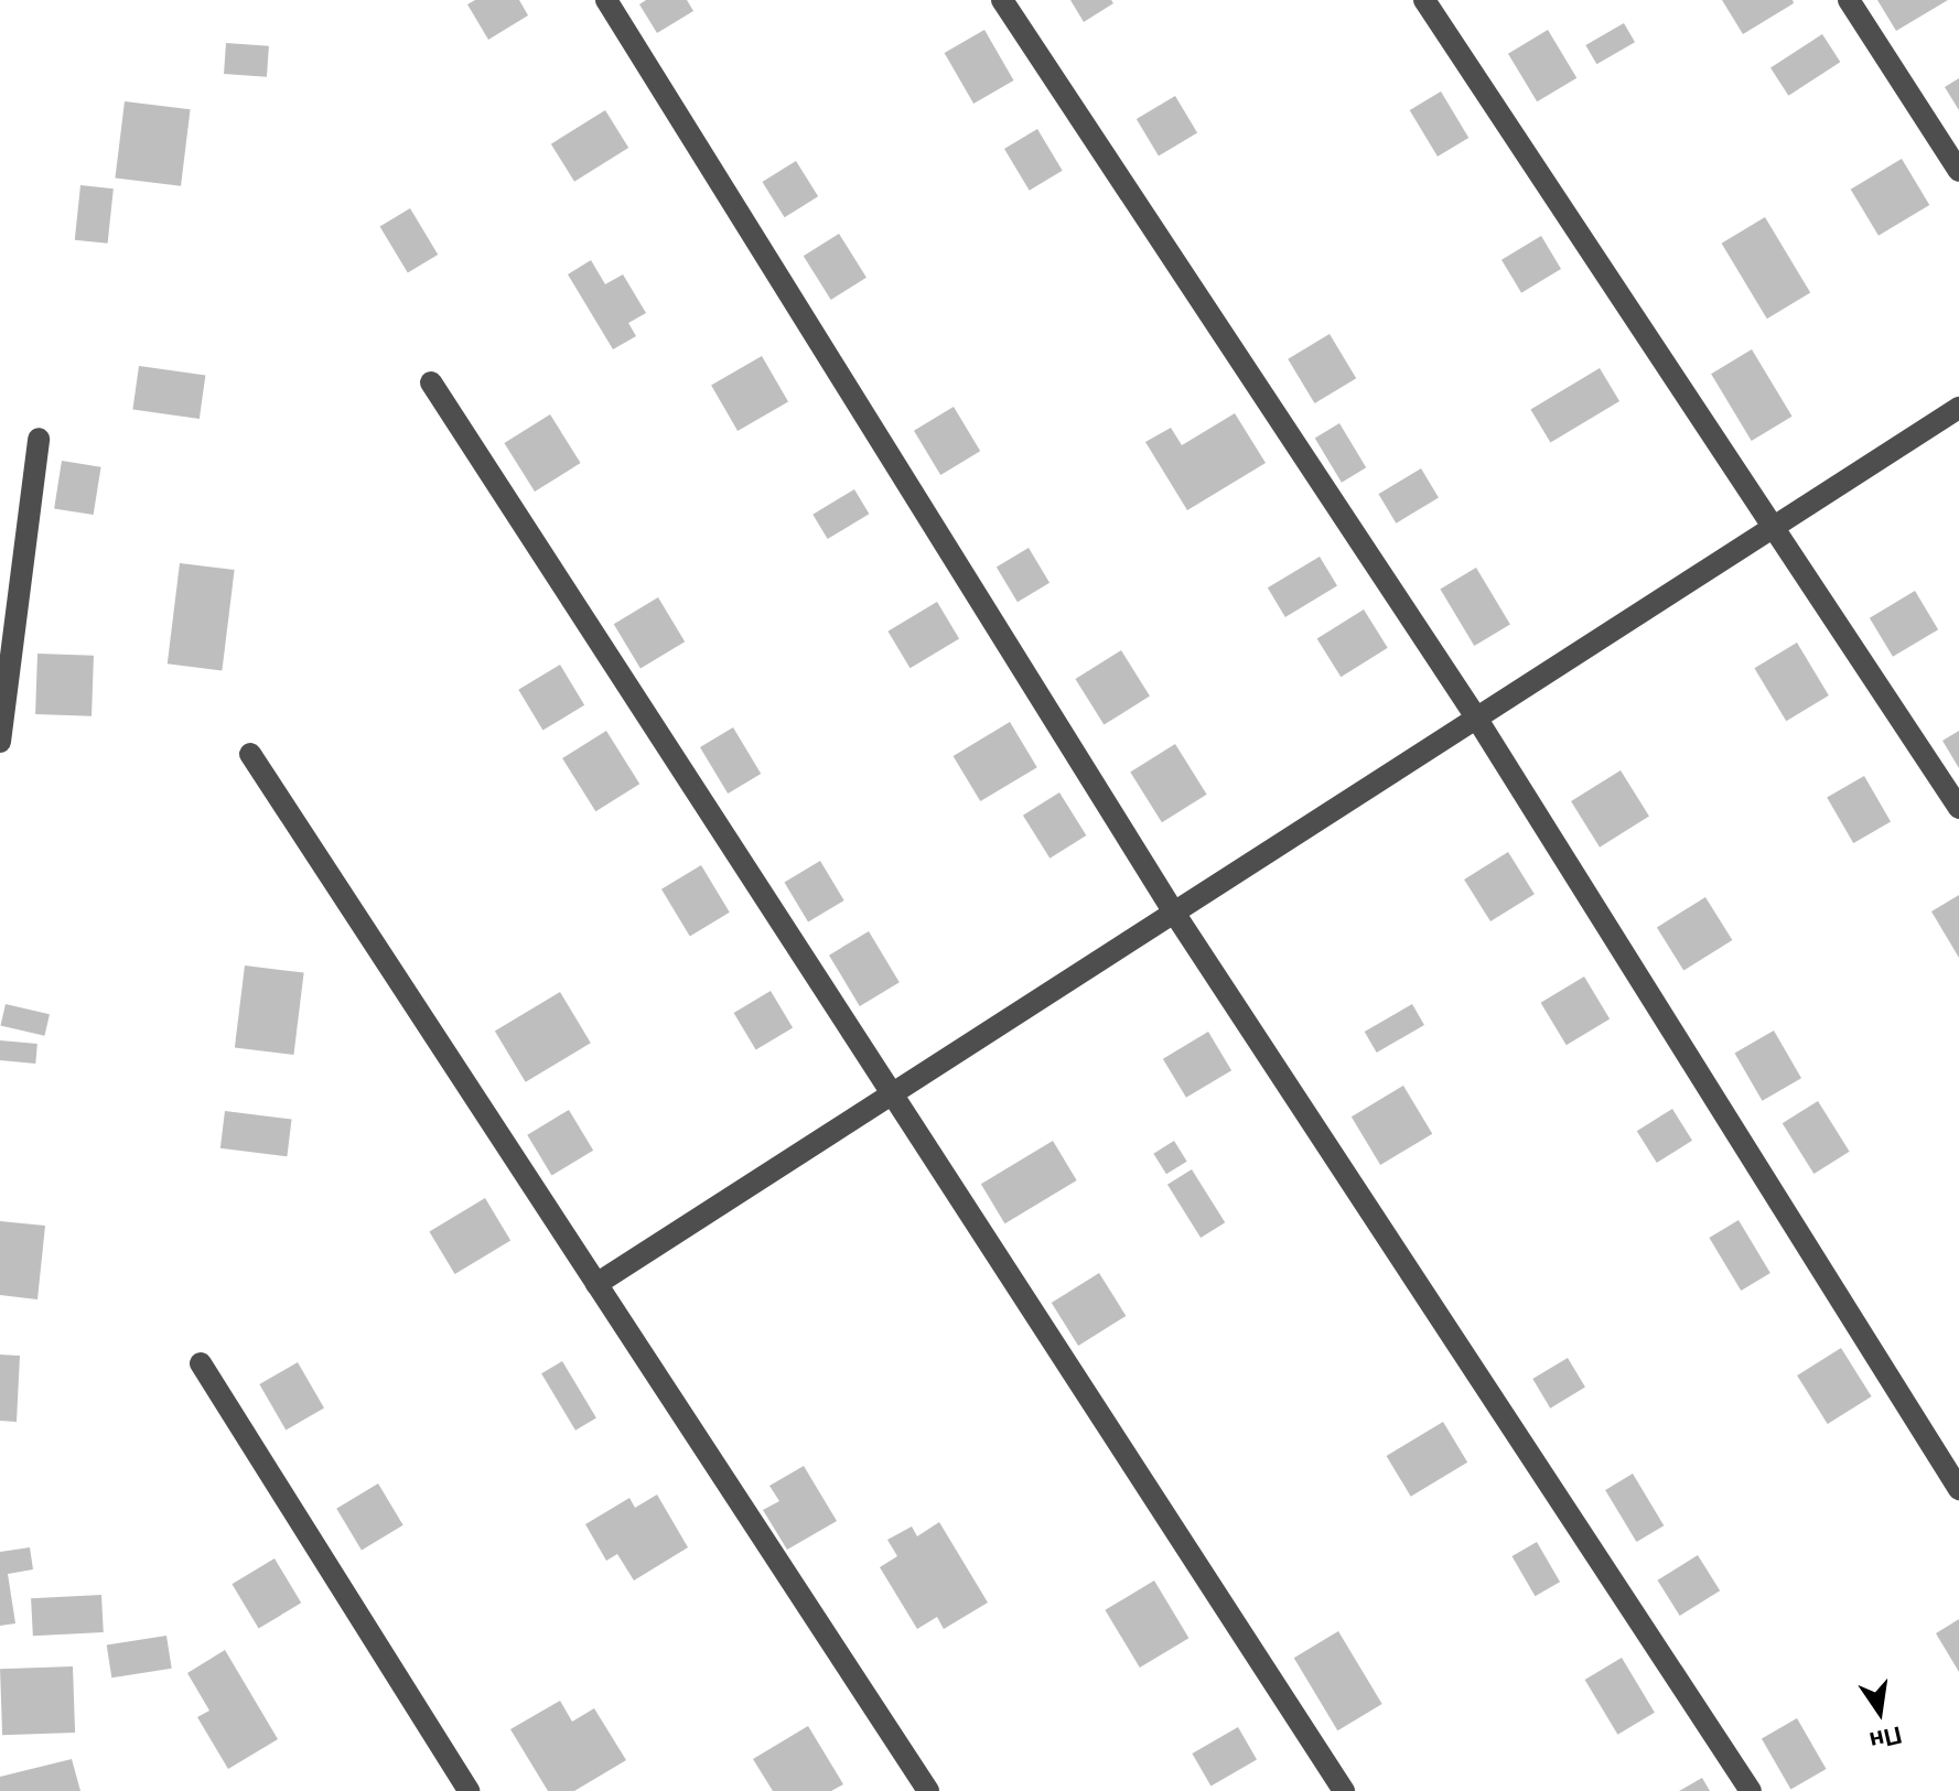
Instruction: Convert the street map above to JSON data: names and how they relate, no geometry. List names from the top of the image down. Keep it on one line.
{"north":"bottom"}
